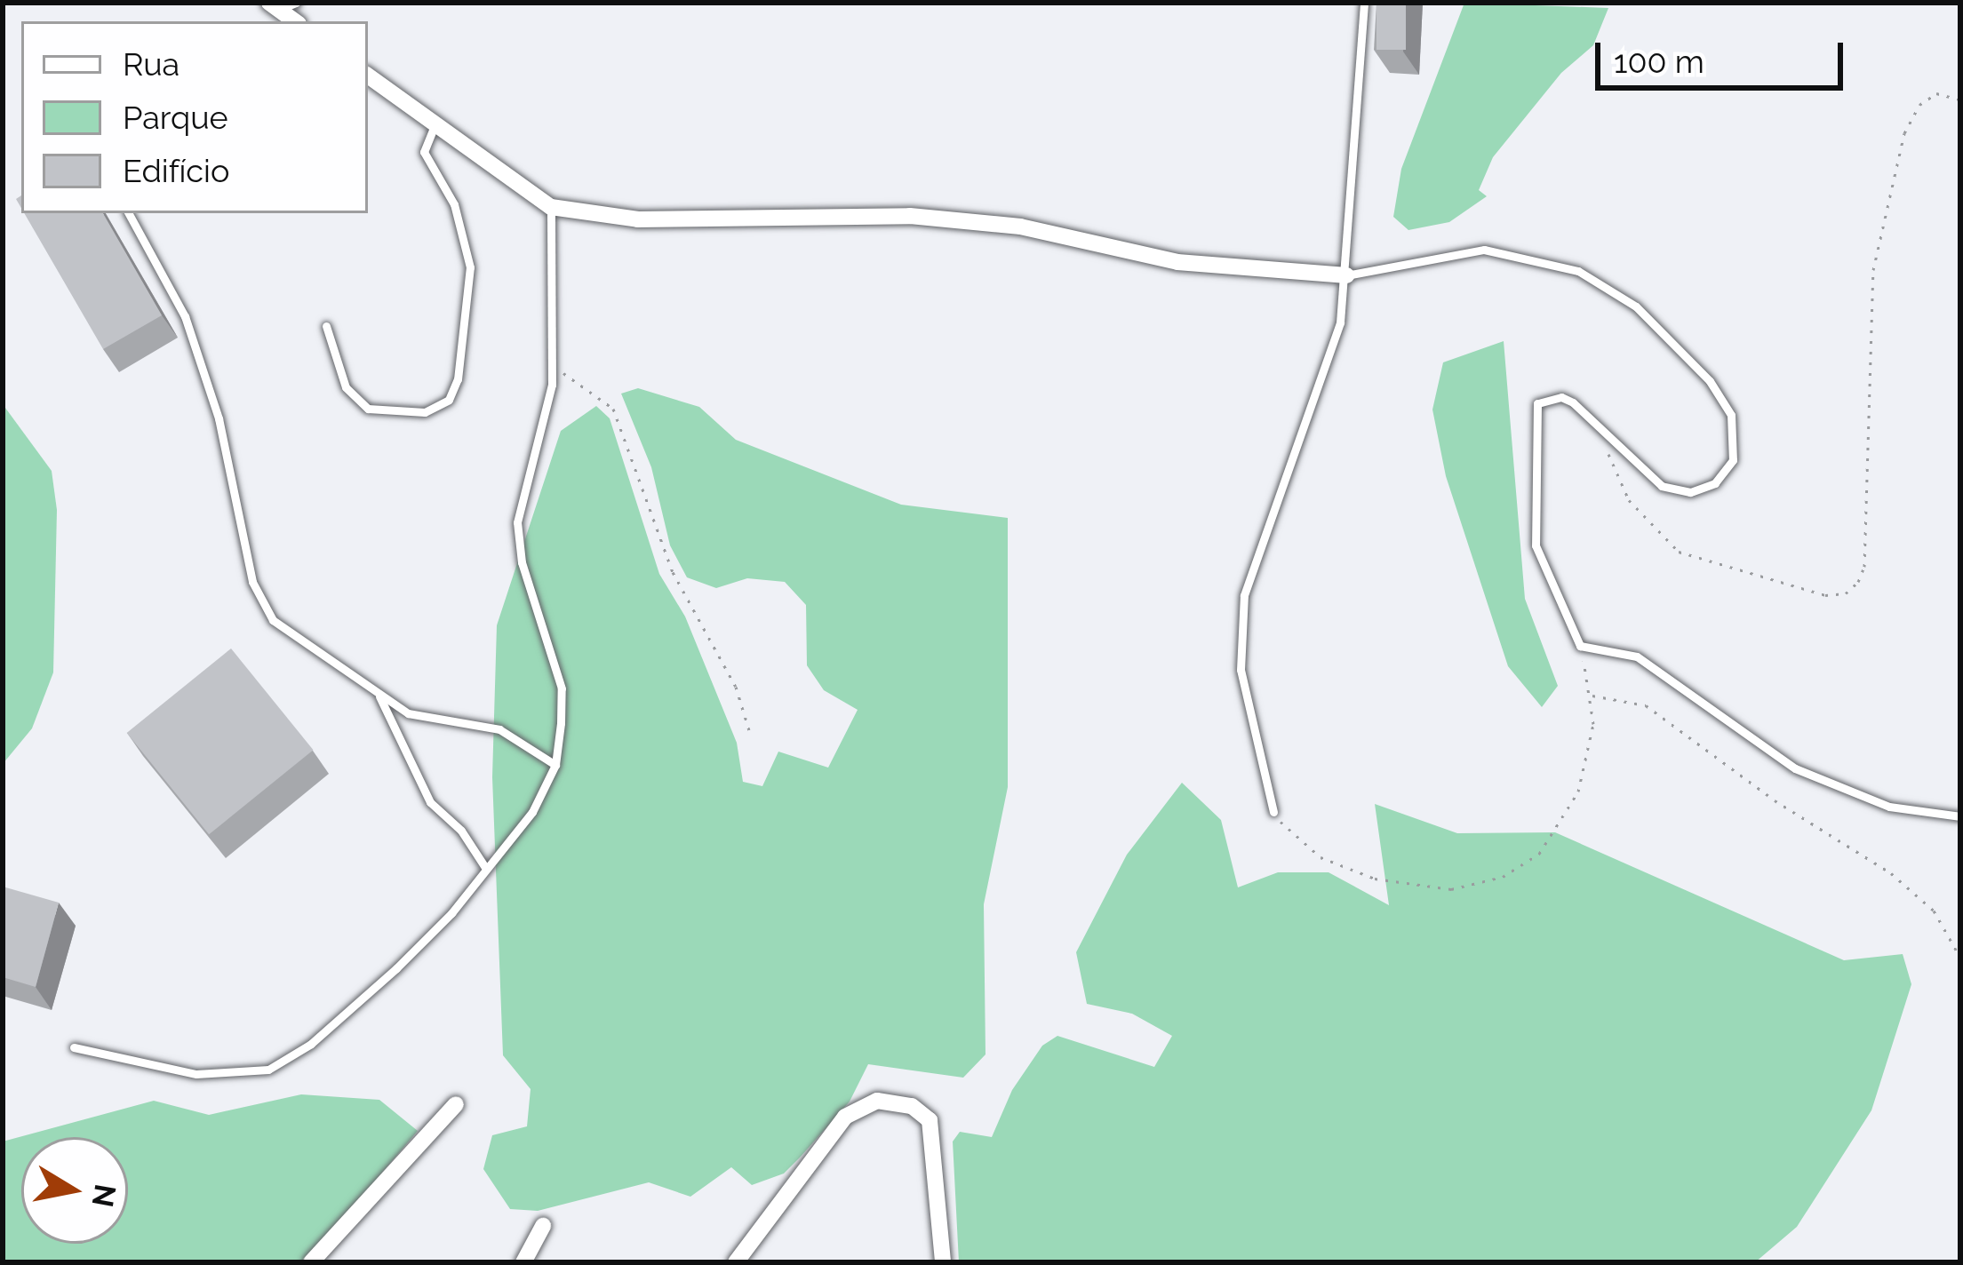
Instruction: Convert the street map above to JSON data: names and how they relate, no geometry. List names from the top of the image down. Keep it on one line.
{"legend":["Rua","Parque","Edifício"],"scale_bar":"100 m","north":"right"}
